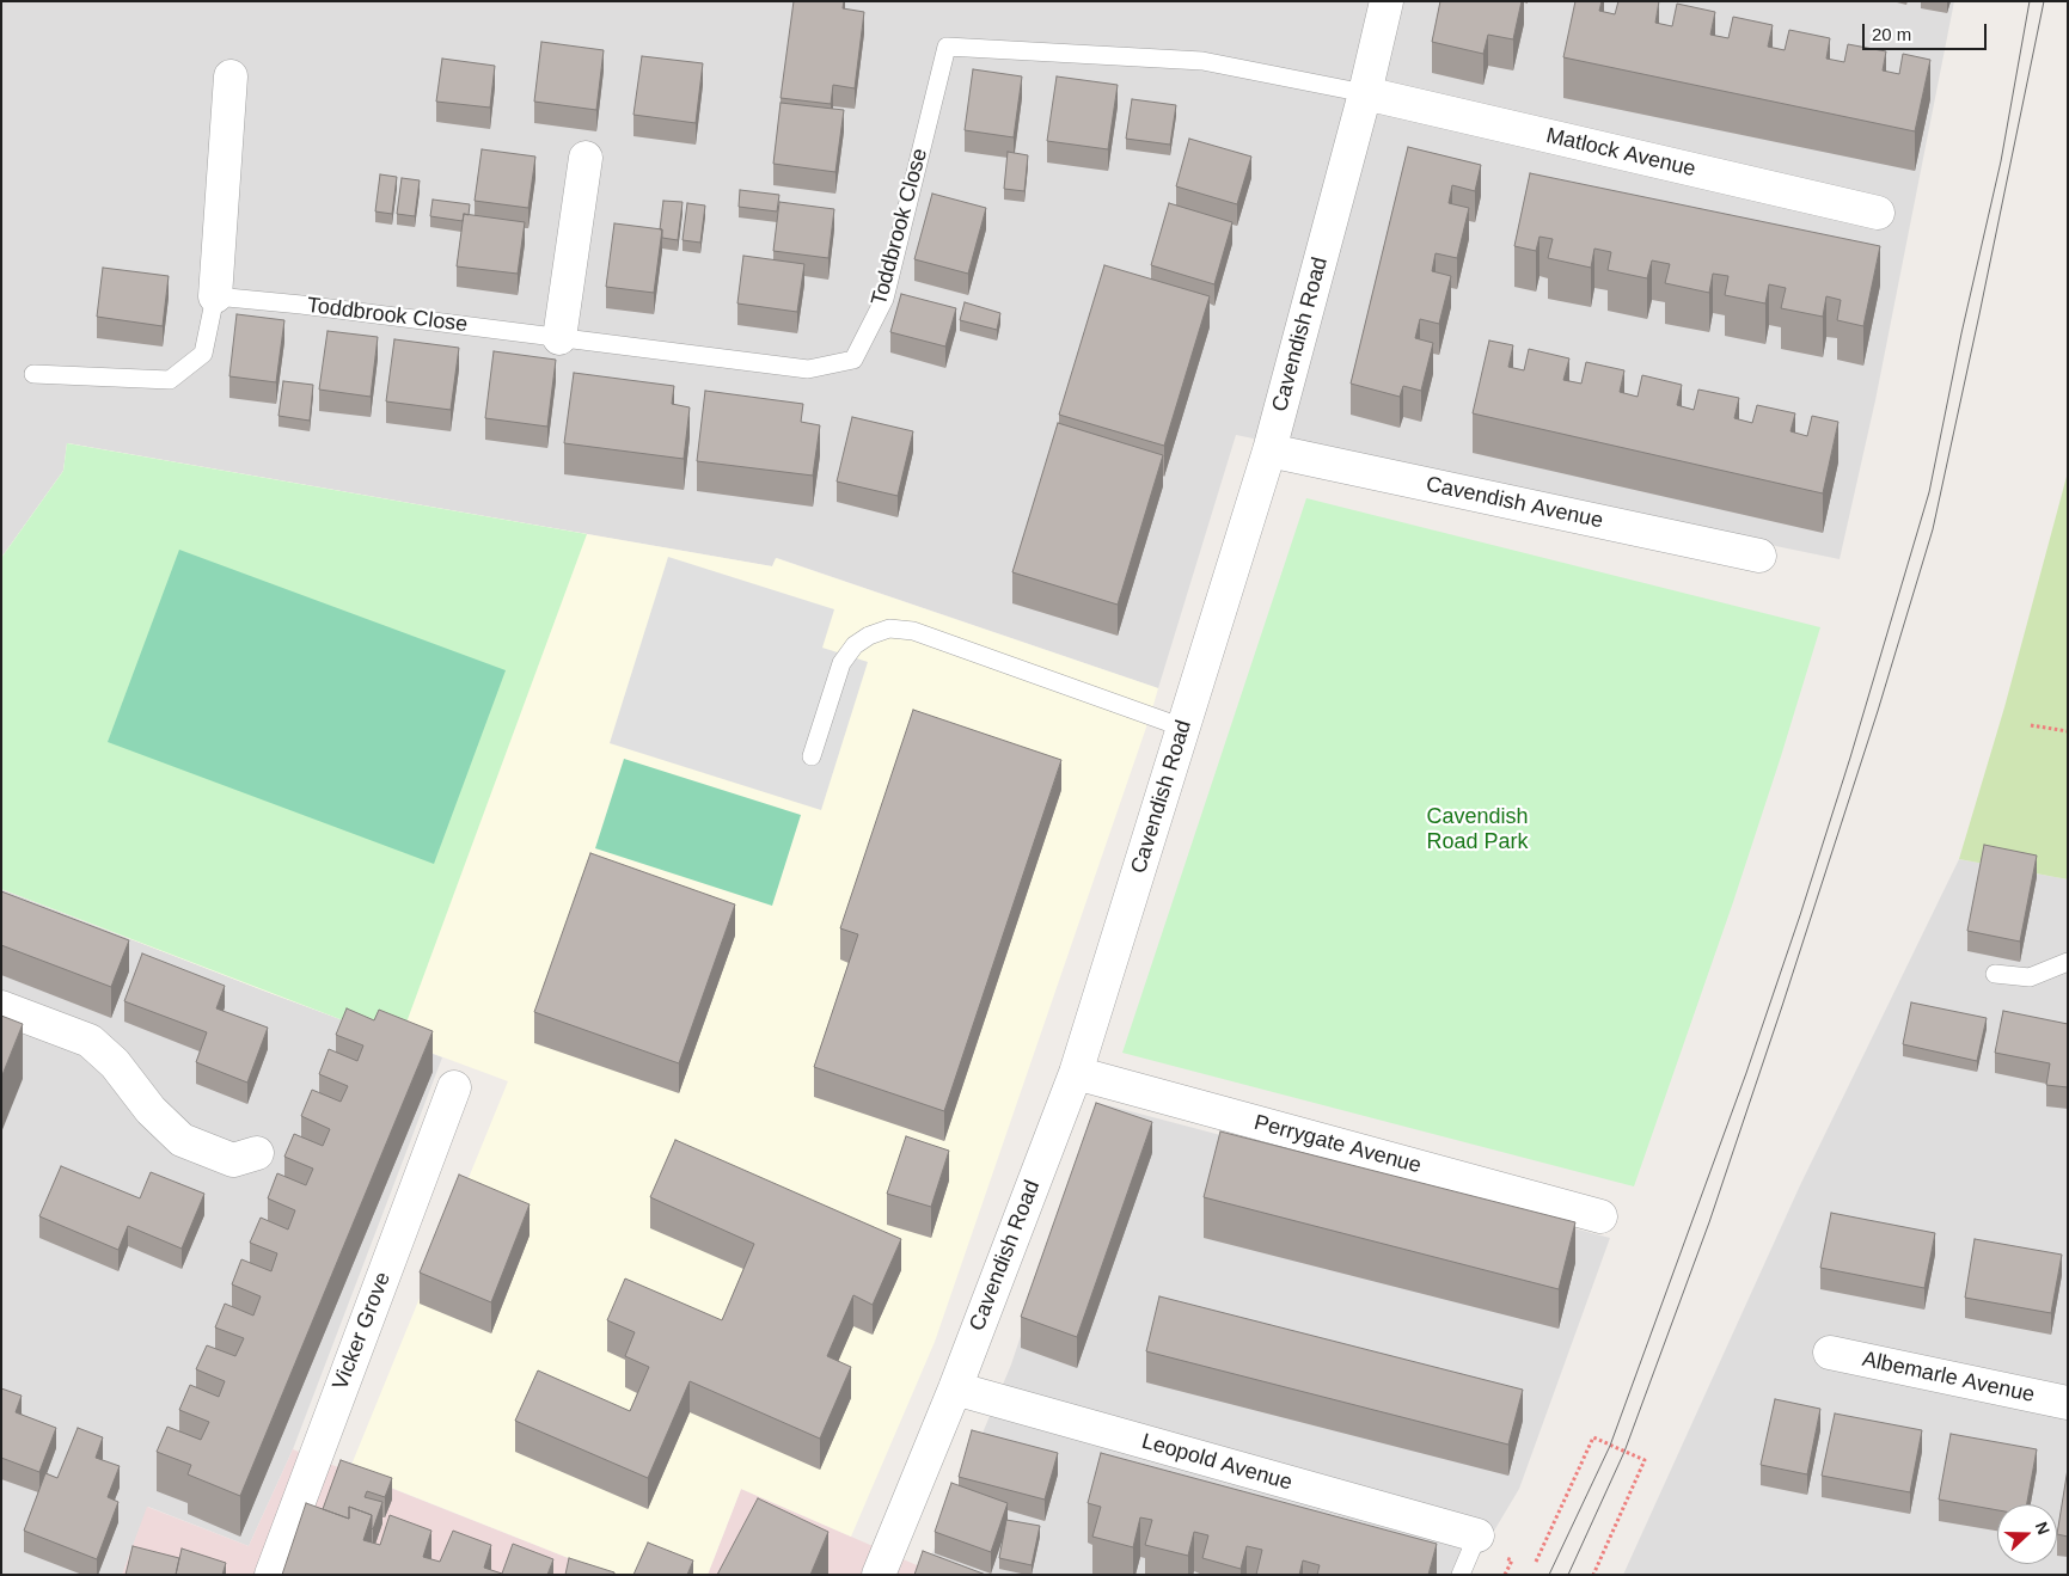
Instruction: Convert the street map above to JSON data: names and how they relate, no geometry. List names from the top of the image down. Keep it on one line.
{"streets":{"street":["Matlock Avenue","Cavendish Road","Cavendish Avenue","Perrygate Avenue","Vicker Grove","Albemarle Avenue","Leopold Avenue"],"lane":["Toddbrook Close"]},"crossings":[["Matlock Avenue","Toddbrook Close"],["Matlock Avenue","Cavendish Road"],["Toddbrook Close","Cavendish Road"],["Cavendish Road","Cavendish Avenue"],["Cavendish Road","Perrygate Avenue"],["Cavendish Road","Leopold Avenue"]],"parks":["Cavendish Road Park"],"scale_bar":"20 m","north":"right"}
